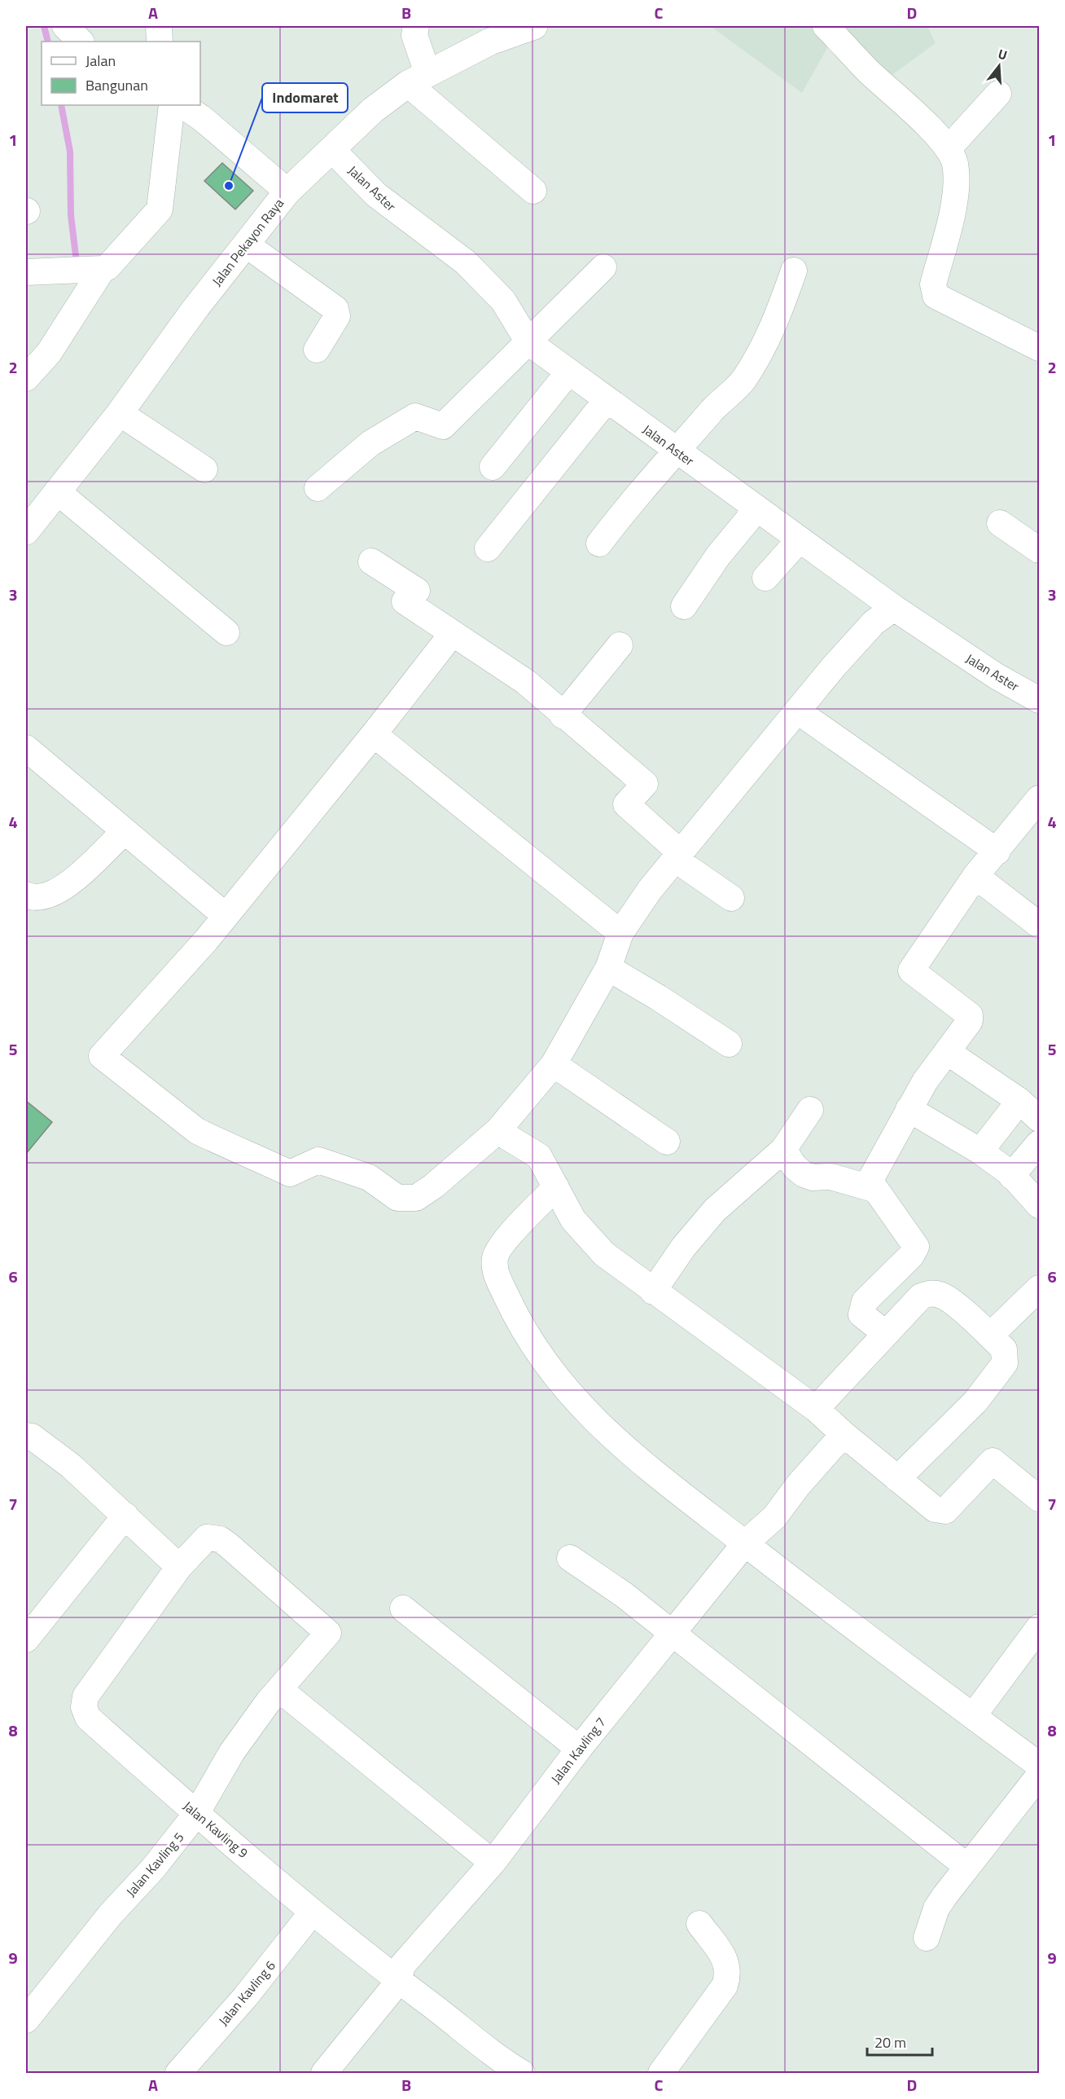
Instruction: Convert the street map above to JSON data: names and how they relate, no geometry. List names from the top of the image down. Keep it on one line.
{"streets":{"main road":["Jalan Pekayon Raya"],"street":["Jalan Aster","Jalan Kavling 7","Jalan Kavling 9","Jalan Kavling 5","Jalan Kavling 6"]},"crossings":[["Jalan Aster","Jalan Pekayon Raya"],["Jalan Kavling 7","Jalan Kavling 9"],["Jalan Kavling 9","Jalan Kavling 5"],["Jalan Kavling 9","Jalan Kavling 6"]],"places":["Indomaret"],"legend":["Jalan","Bangunan"],"scale_bar":"20 m","north":"top","grid":{"columns":["A","B","C","D"],"rows":["1","2","3","4","5","6","7","8","9"]}}
